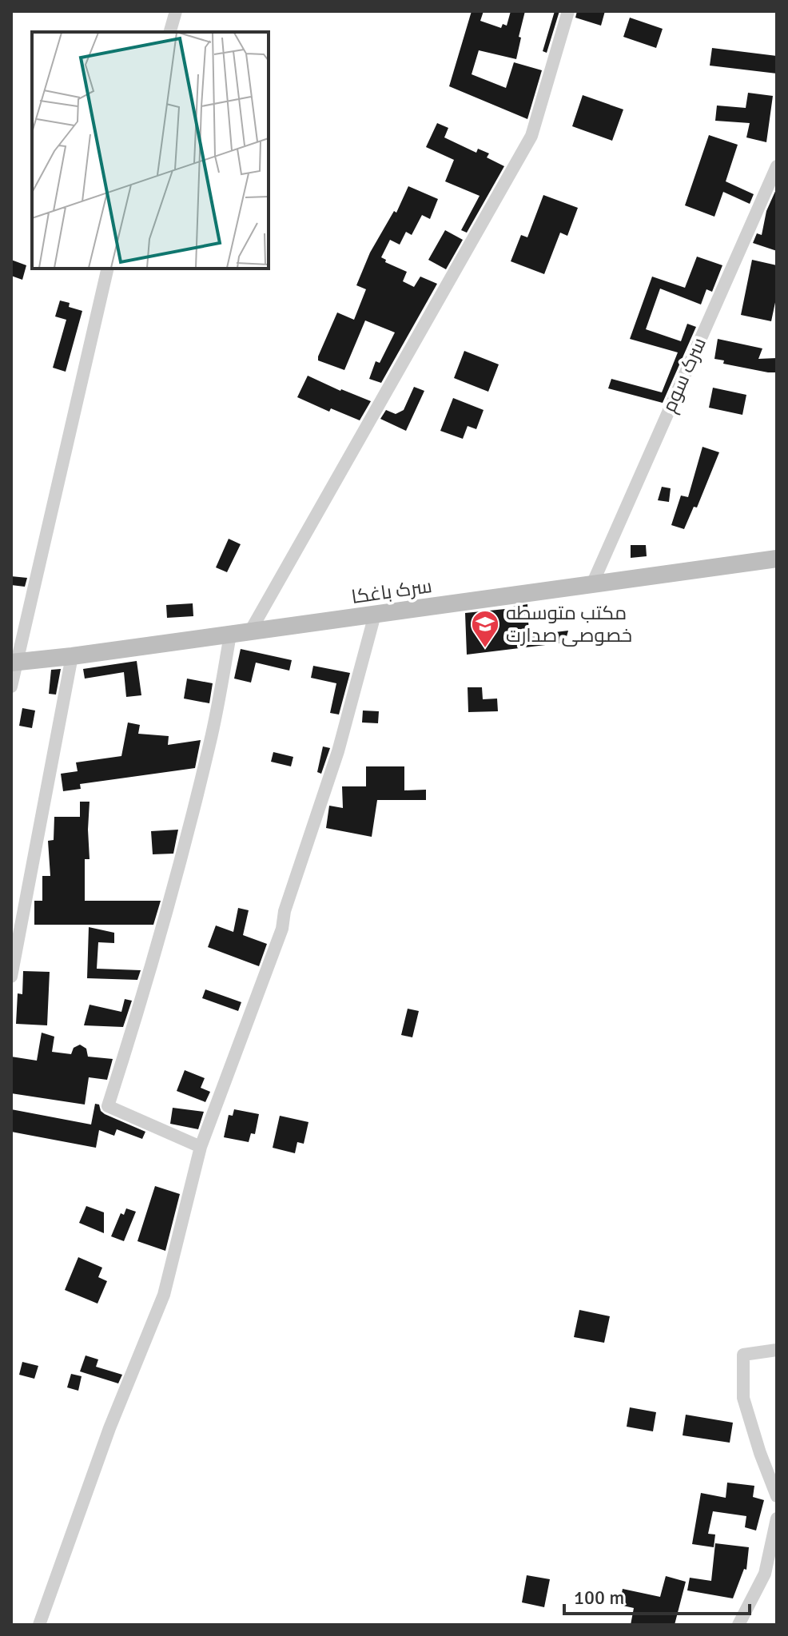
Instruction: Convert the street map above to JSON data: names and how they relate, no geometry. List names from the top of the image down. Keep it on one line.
{"streets":{"street":["سرک سوم","سرک باغکا"]},"crossings":[["سرک سوم","سرک باغکا"]],"places":{"school or university":["مکتب متوسطه خصوصی صدارت"]},"scale_bar":"100 m"}
